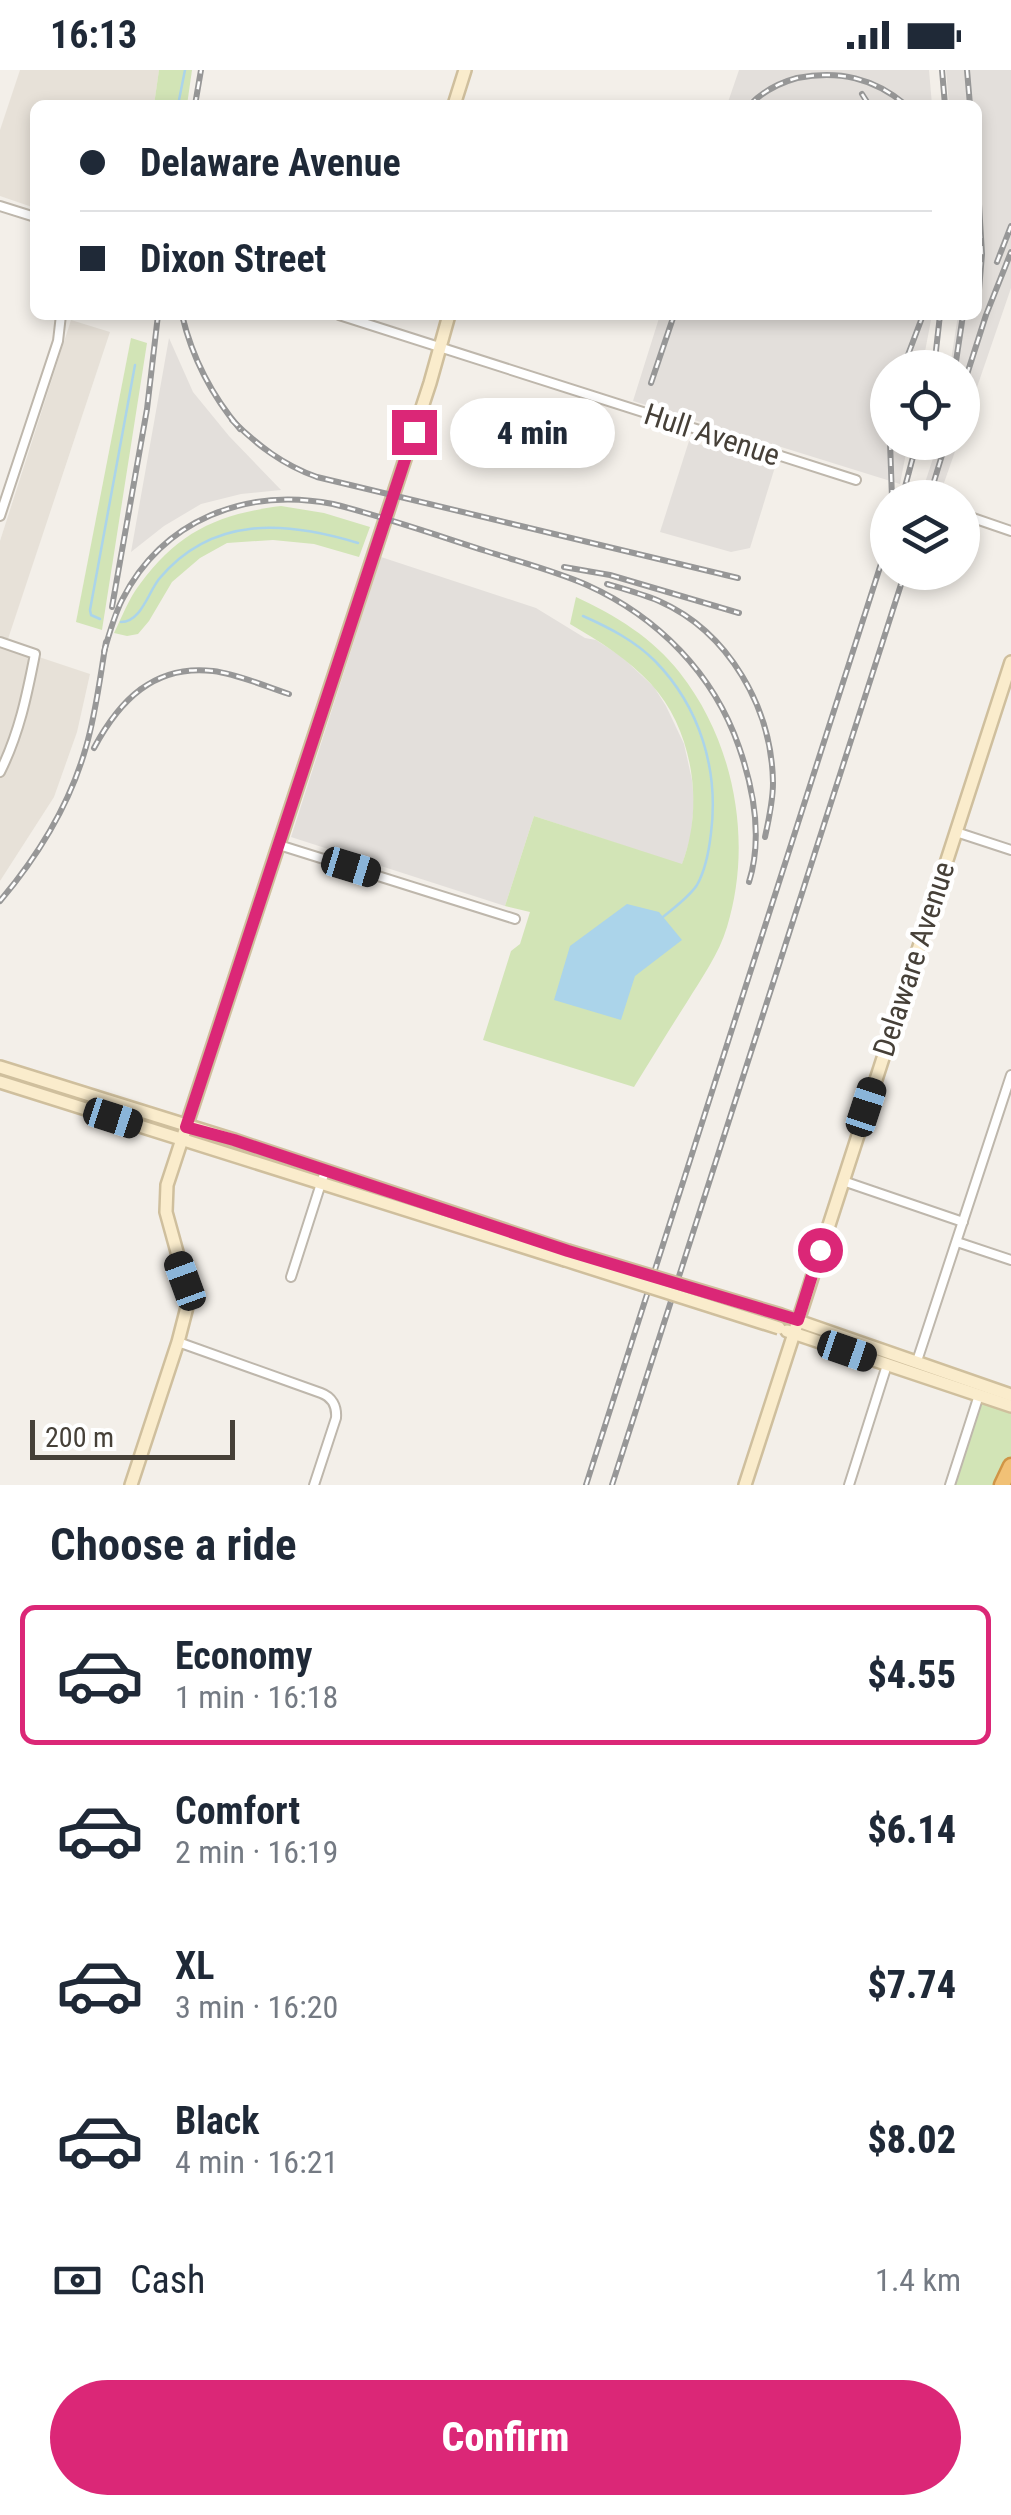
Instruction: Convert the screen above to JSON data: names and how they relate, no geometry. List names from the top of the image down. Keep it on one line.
{"streets":{"main road":["Delaware Avenue"],"street":["Hull Avenue"]},"scale_bar":"200 m","page":{"status":"16:13","banner":["Delaware Avenue","Dixon Street"],"bubble":"4 min","scale":"200 m","heading":"Choose a ride","list":[{"name":"Economy","note":"1 min · 16:18","value":"$4.55"},{"name":"Comfort","note":"2 min · 16:19","value":"$6.14"},{"name":"XL","note":"3 min · 16:20","value":"$7.74"},{"name":"Black","note":"4 min · 16:21","value":"$8.02"}],"pay":["Cash","1.4 km"],"buttons":"Confirm"}}
